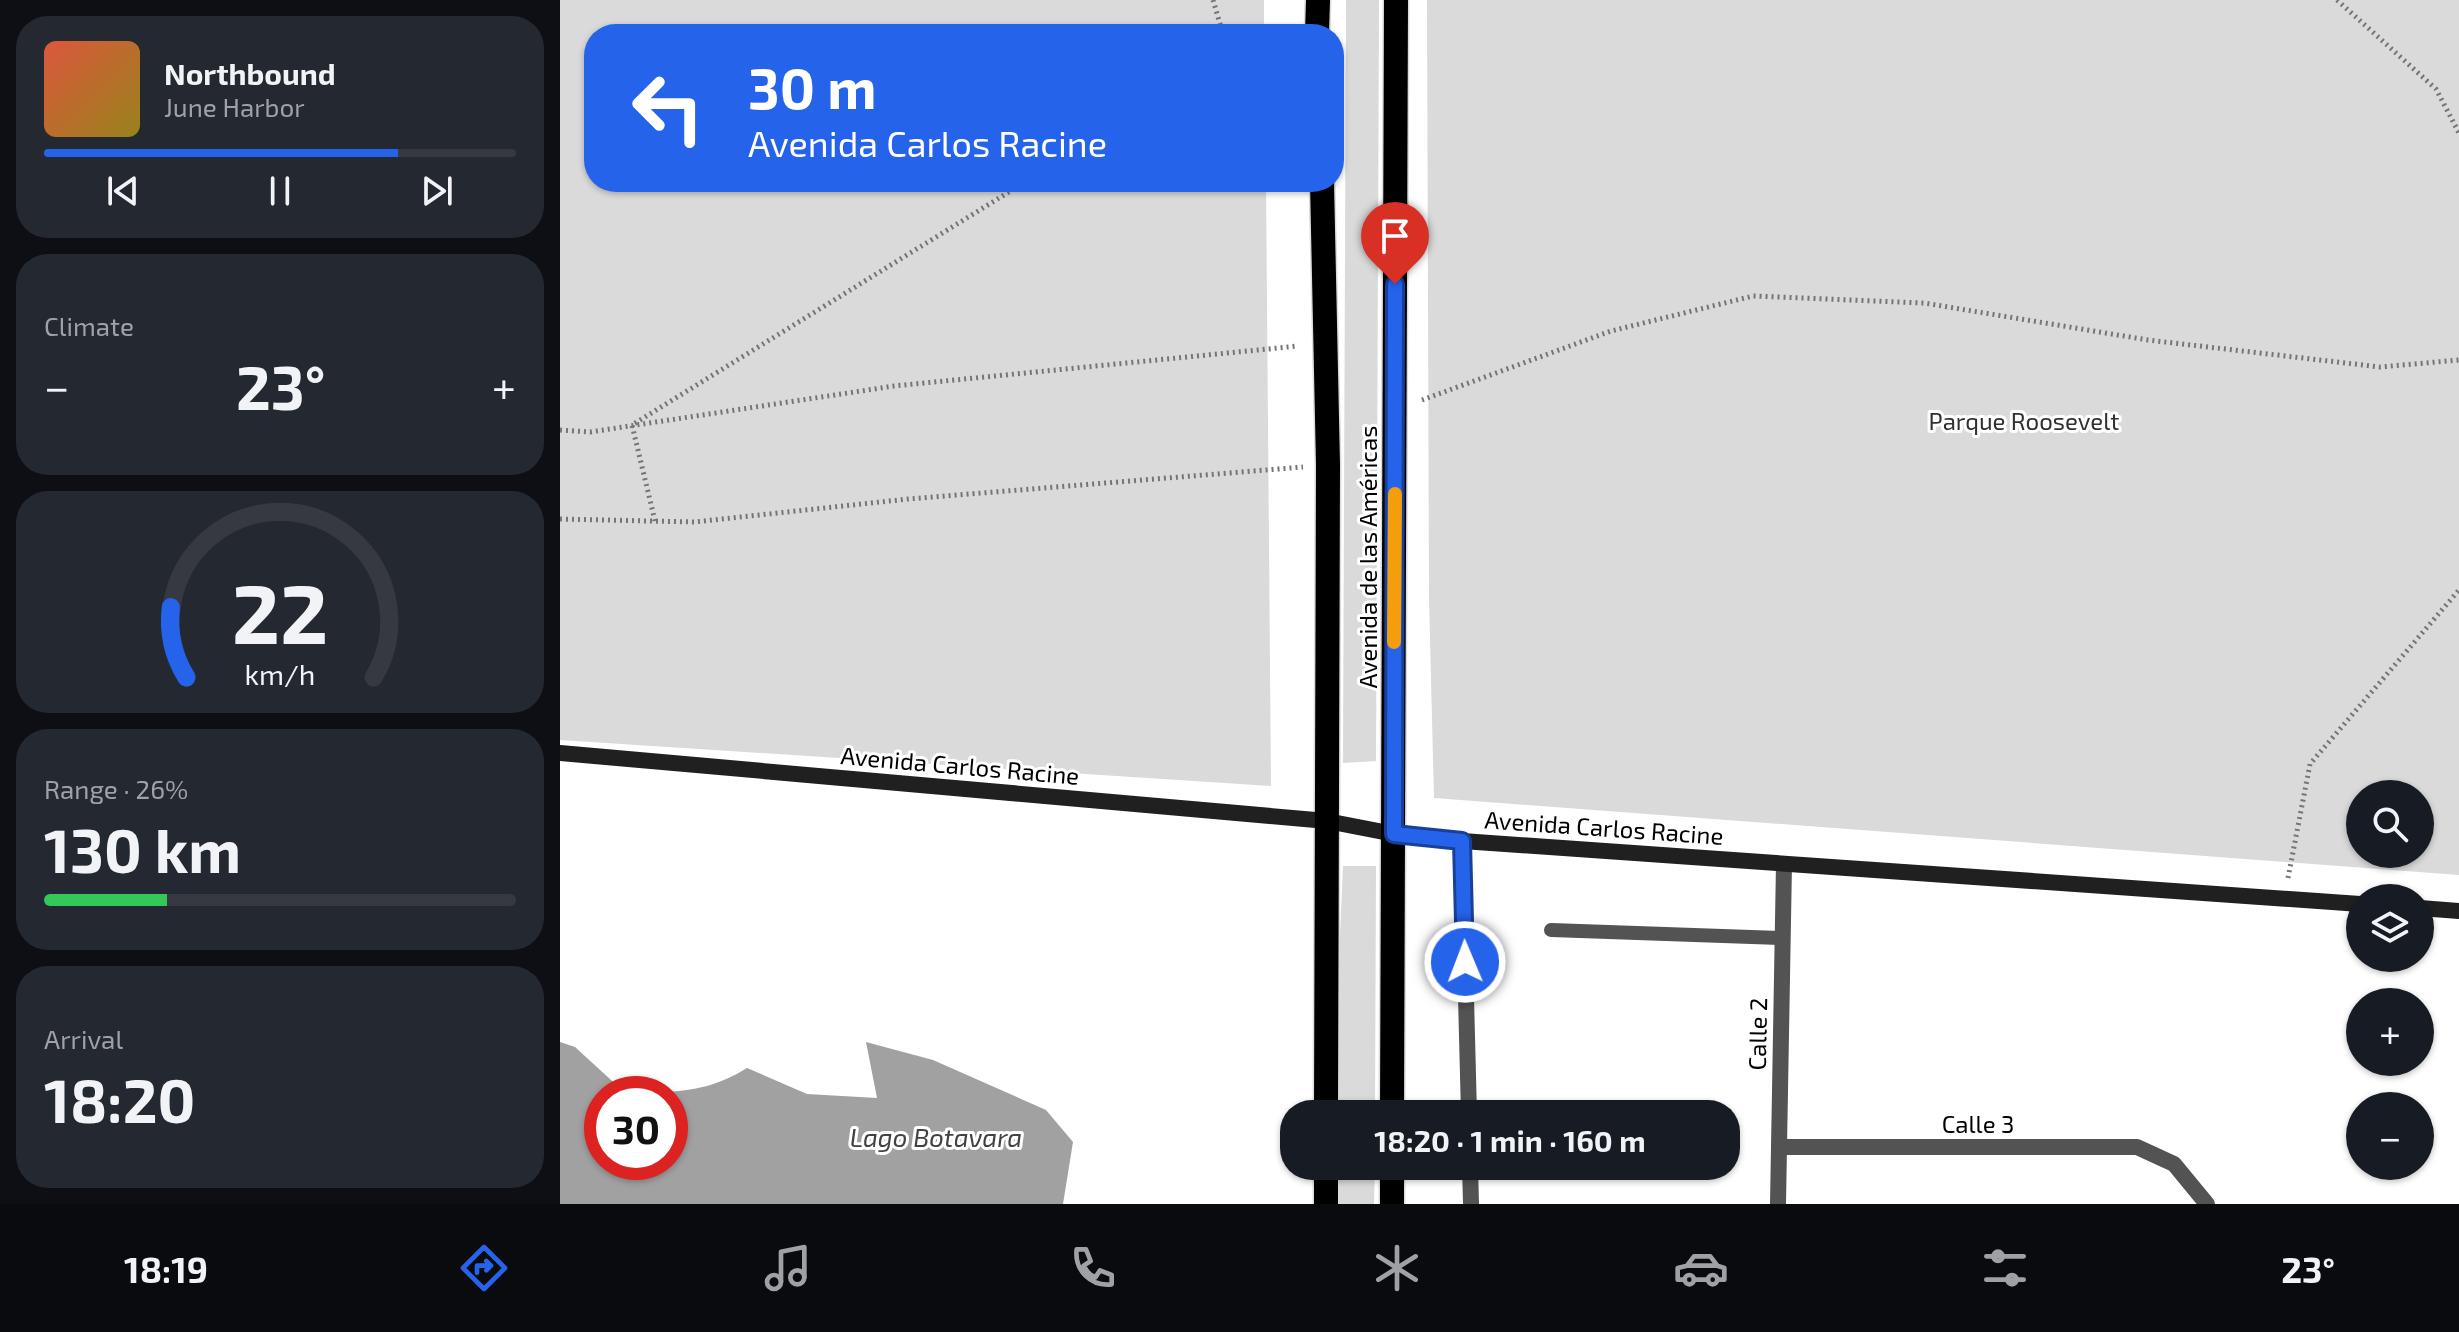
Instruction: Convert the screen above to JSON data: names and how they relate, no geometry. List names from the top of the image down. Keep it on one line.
{"streets":{"highway":["Avenida de las Américas"],"street":["Avenida Carlos Racine","Calle 2","Calle 3"]},"crossings":[["Avenida de las Américas","Avenida Carlos Racine"],["Avenida Carlos Racine","Calle 2"],["Calle 2","Calle 3"]],"water":["Lago Botavara"],"parks":["Parque Roosevelt"],"page":{"turn":["30 m","Avenida Carlos Racine"],"song":["Northbound","June Harbor"],"tile":["Climate",["Range · 26%","130 km"],["Arrival","18:20"]],"heat":["−","23°","+"],"map_buttons":["+","−"],"limit":"30","trip":"18:20 · 1 min · 160 m","tabs":["18:19","23°"],"gauge":["22","km/h"]}}
